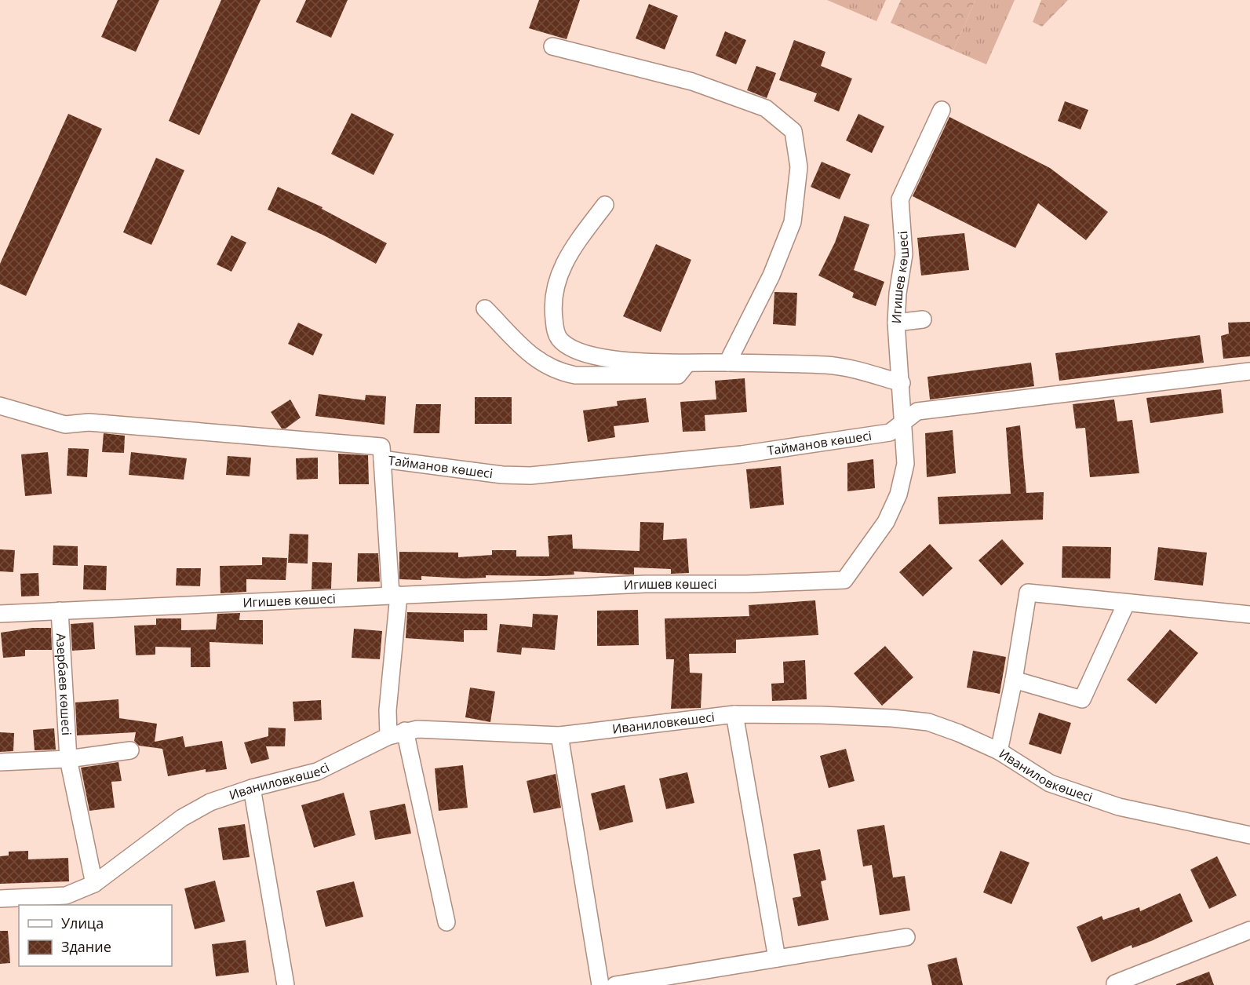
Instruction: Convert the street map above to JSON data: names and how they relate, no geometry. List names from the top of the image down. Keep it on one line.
{"streets":{"street":["Игишев көшесі","Тайманов көшесі","Азербаев көшесі","Иваниловкөшесі"]},"crossings":[["Игишев көшесі","Тайманов көшесі"],["Игишев көшесі","Азербаев көшесі"],["Тайманов көшесі","Иваниловкөшесі"],["Азербаев көшесі","Иваниловкөшесі"]],"legend":["Улица","Здание"]}
